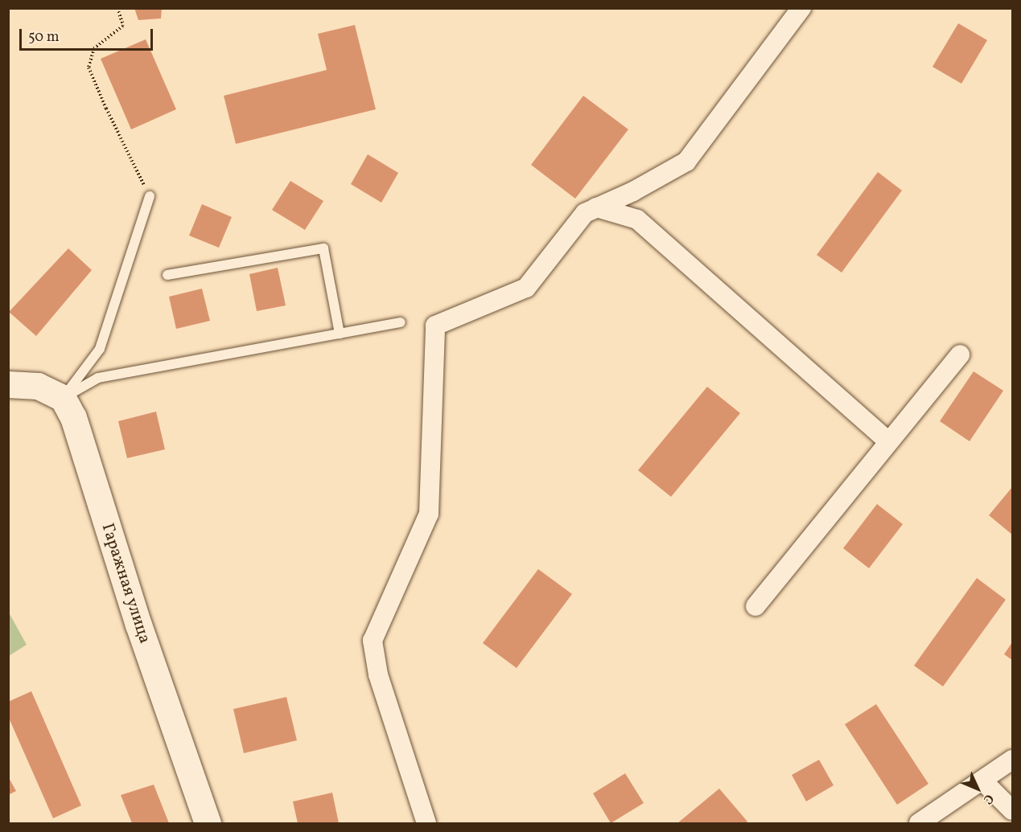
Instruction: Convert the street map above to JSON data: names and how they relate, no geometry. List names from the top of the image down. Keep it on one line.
{"streets":{"street":["Гаражная улица"]},"scale_bar":"50 m","north":"bottom right"}
